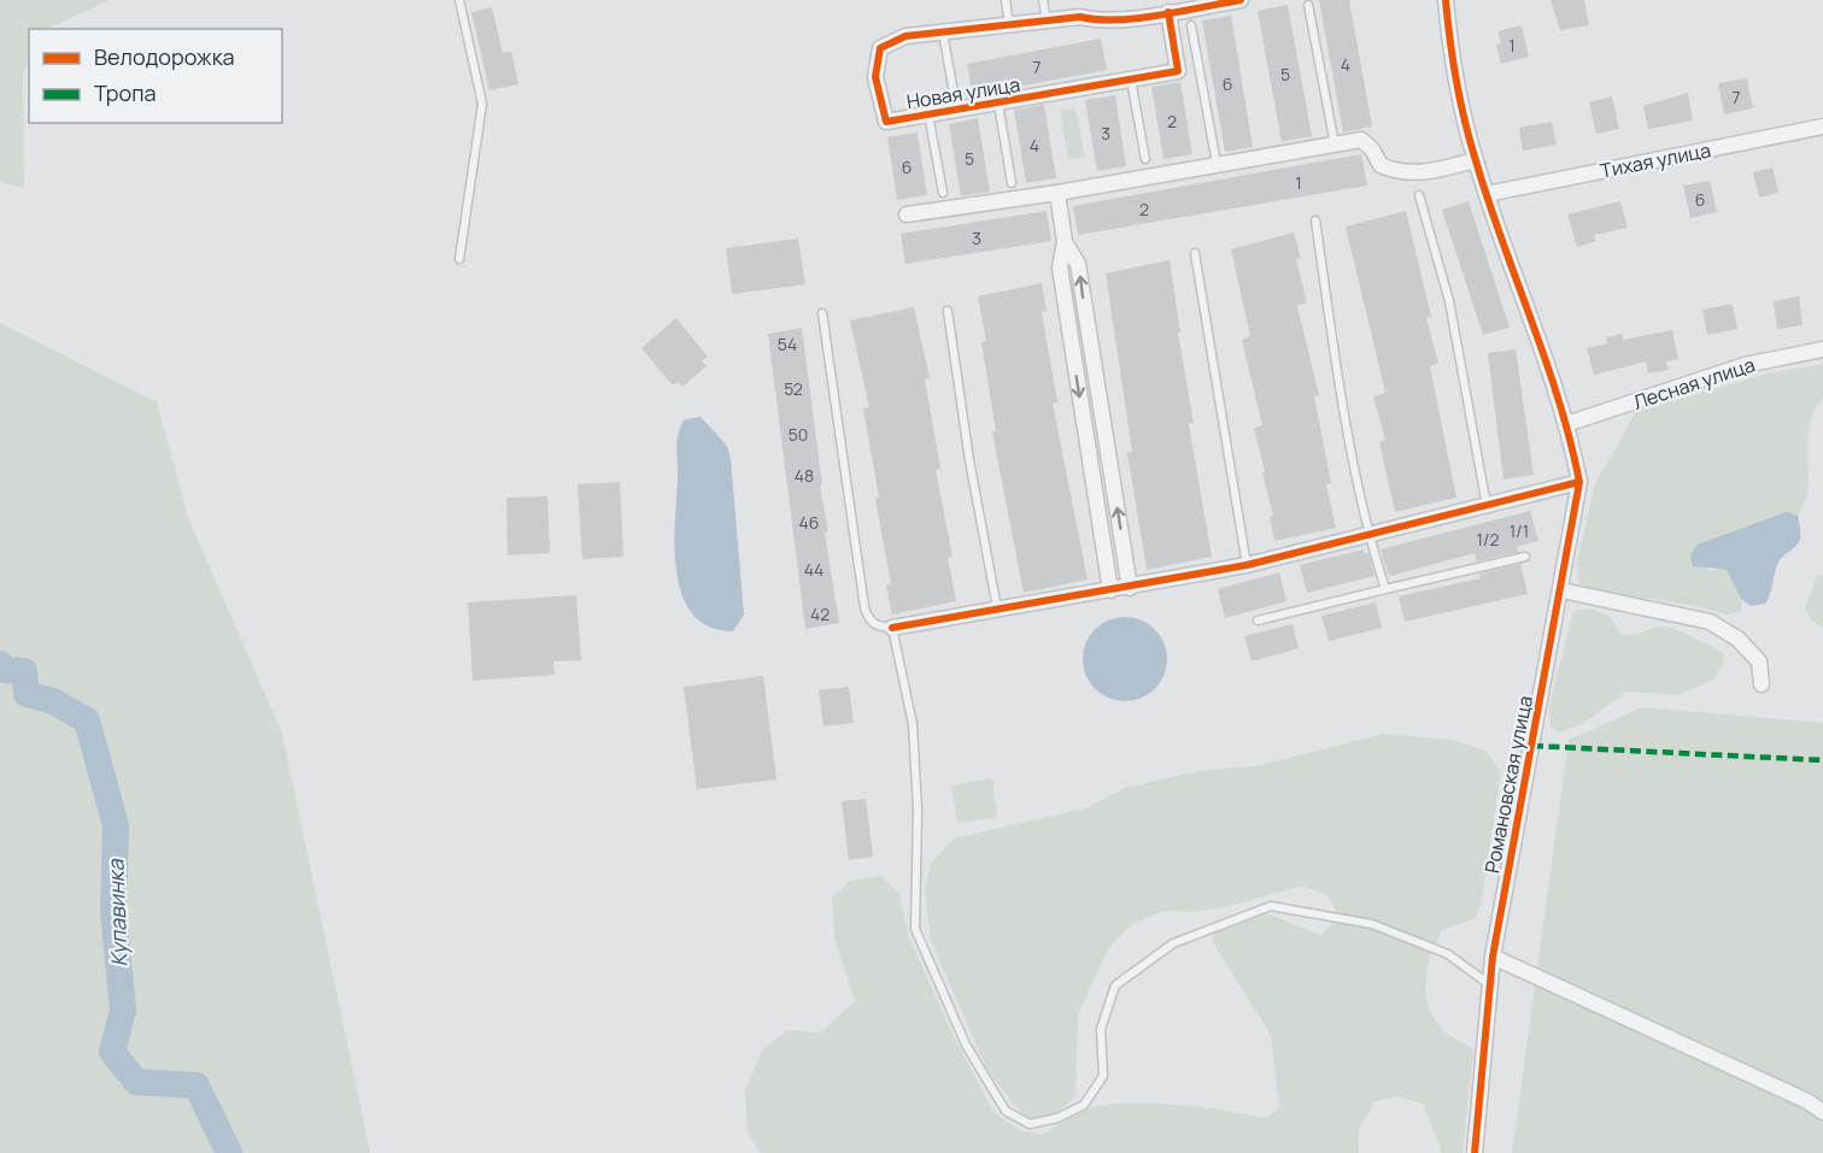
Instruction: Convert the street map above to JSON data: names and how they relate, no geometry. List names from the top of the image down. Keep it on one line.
{"streets":{"street":["Новая улица","Тихая улица","Лесная улица","Романовская улица"]},"crossings":[["Тихая улица","Романовская улица"],["Лесная улица","Романовская улица"]],"water":["Купавинка"],"house_numbers":["1","4","7","5","6","7","2","3","4","5","6","1","6","2","3","54","52","50","48","46","1/1","1/2","44","42"],"legend":["Велодорожка","Тропа"]}
